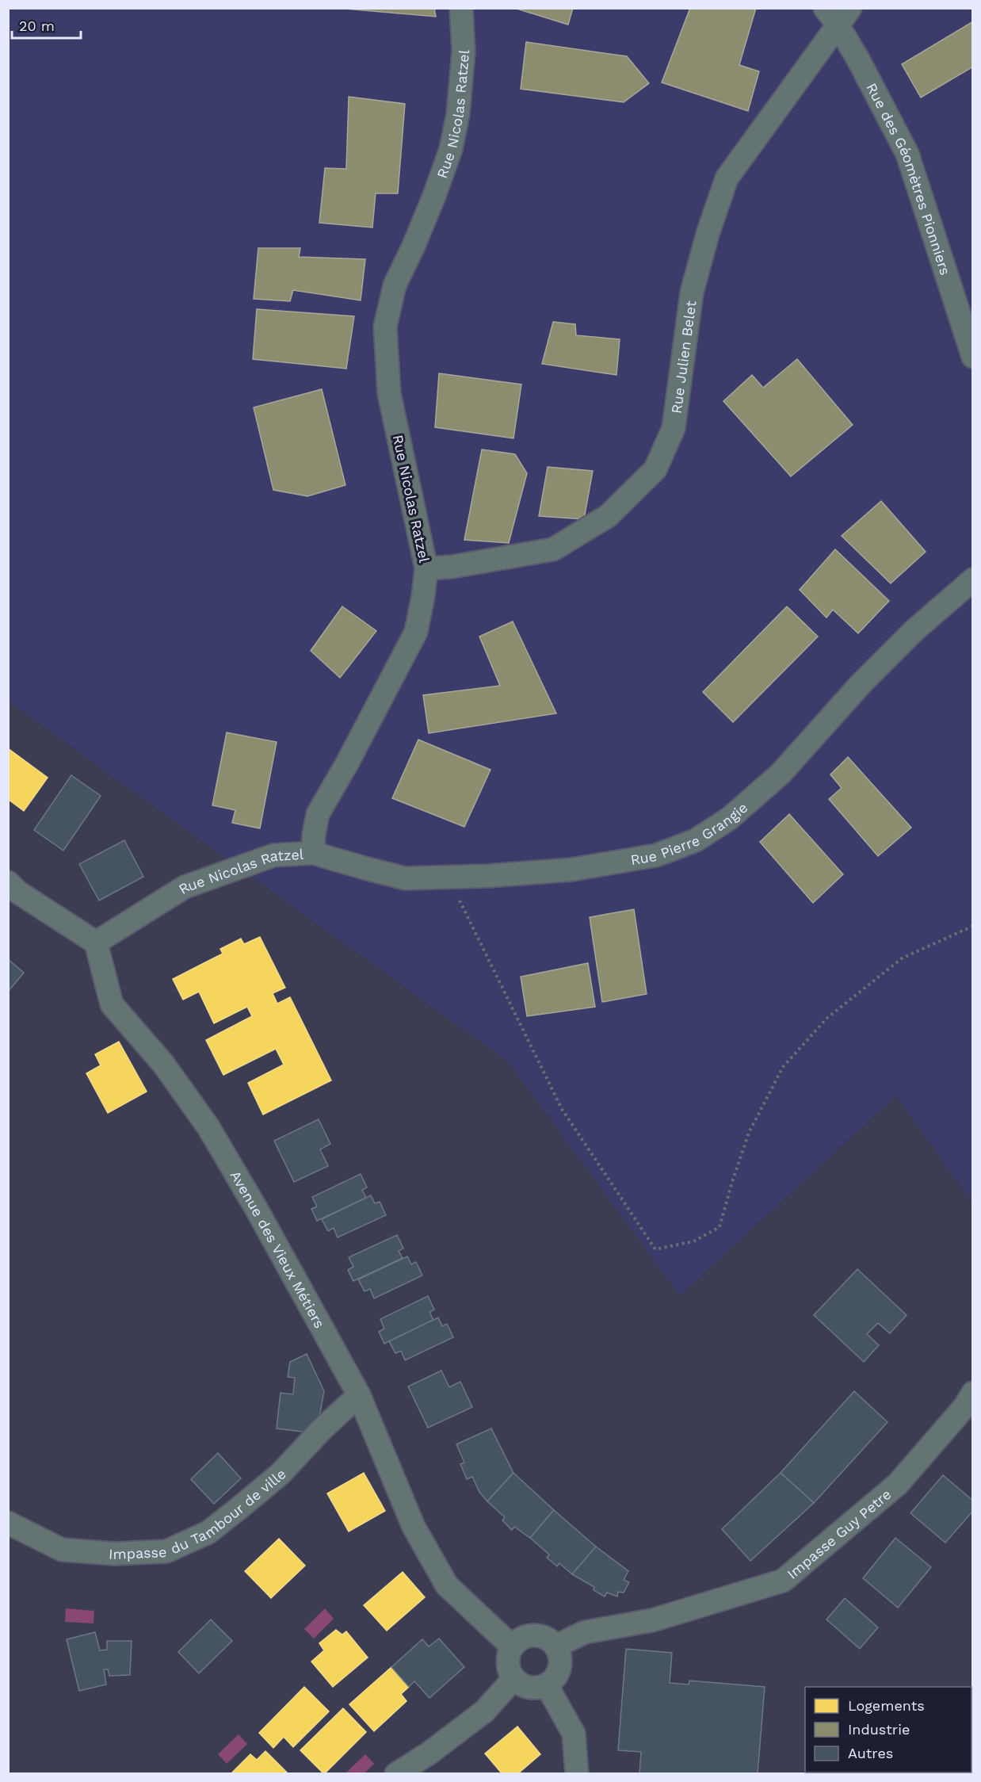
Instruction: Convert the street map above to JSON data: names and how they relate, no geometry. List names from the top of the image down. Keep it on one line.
{"streets":{"street":["Rue Nicolas Ratzel","Rue des Géomètres Pionniers","Rue Julien Belet","Rue Pierre Grangie","Avenue des Vieux Métiers","Impasse du Tambour de ville","Impasse Guy Petre"]},"crossings":[["Rue Nicolas Ratzel","Rue Julien Belet"],["Rue Nicolas Ratzel","Rue Pierre Grangie"],["Rue Nicolas Ratzel","Avenue des Vieux Métiers"],["Rue des Géomètres Pionniers","Rue Julien Belet"],["Avenue des Vieux Métiers","Impasse du Tambour de ville"],["Avenue des Vieux Métiers","Impasse Guy Petre"]],"legend":["Logements","Industrie","Autres"],"scale_bar":"20 m"}
